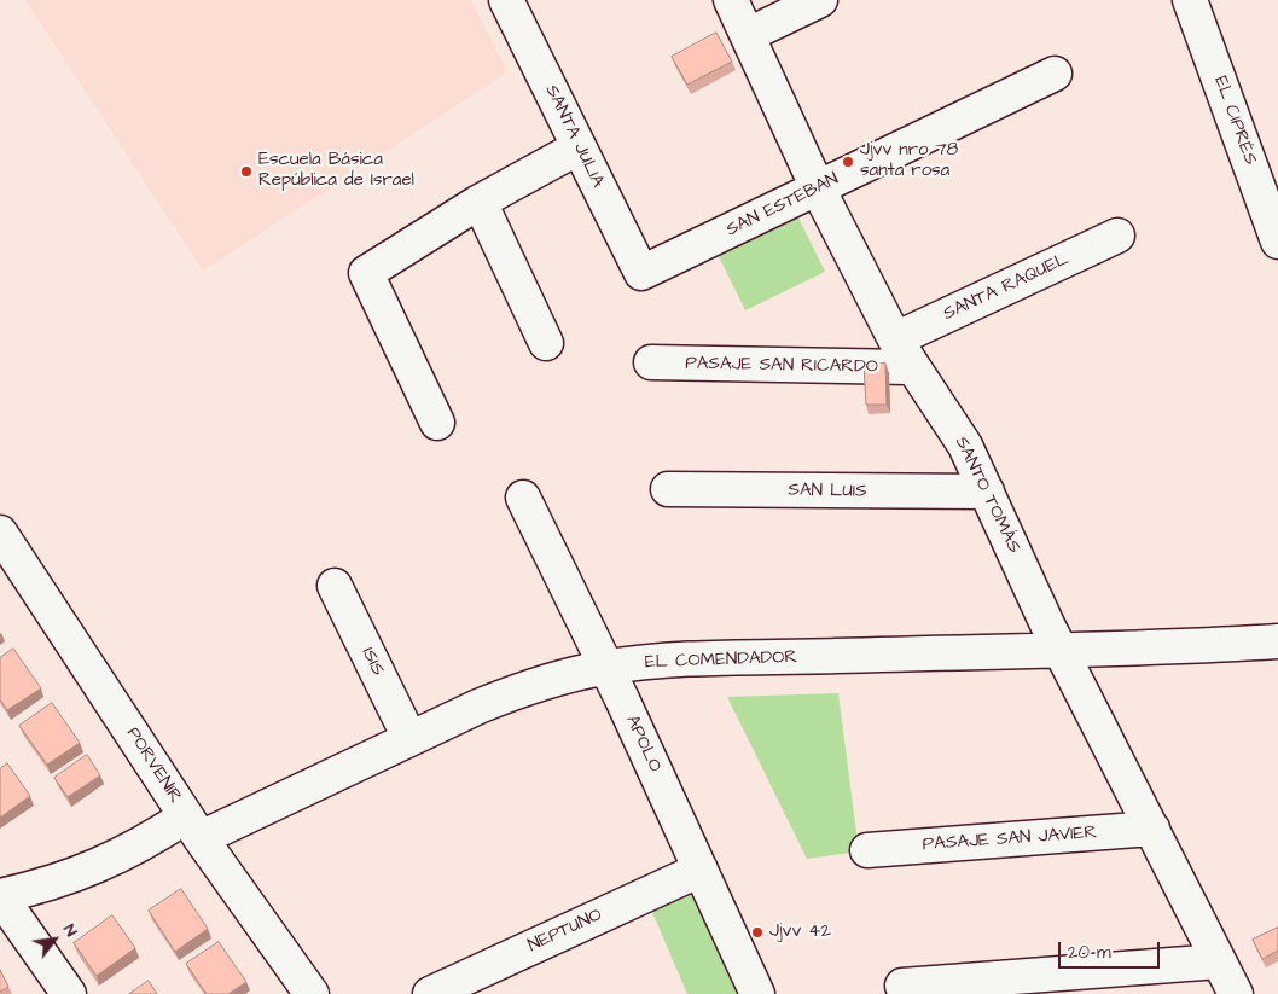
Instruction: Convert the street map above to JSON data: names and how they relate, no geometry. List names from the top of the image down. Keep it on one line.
{"streets":{"street":["EL CIPRÉS","SANTA JULIA","SAN ESTEBAN","SANTA RAQUEL","PASAJE SAN RICARDO","SAN LUIS","SANTO TOMÁS","EL COMENDADOR","ISIS","APOLO","PORVENIR","PASAJE SAN JAVIER","NEPTUNO"]},"crossings":[["SANTA JULIA","SAN ESTEBAN"],["SAN ESTEBAN","SANTO TOMÁS"],["SANTA RAQUEL","SANTO TOMÁS"],["PASAJE SAN RICARDO","SANTO TOMÁS"],["SAN LUIS","SANTO TOMÁS"],["SANTO TOMÁS","EL COMENDADOR"],["SANTO TOMÁS","PASAJE SAN JAVIER"],["EL COMENDADOR","ISIS"],["EL COMENDADOR","APOLO"],["EL COMENDADOR","PORVENIR"],["APOLO","NEPTUNO"]],"places":["Jjvv nro 78 santa rosa","Escuela Básica República de Israel","Jjvv 42"],"scale_bar":"20 m","north":"top right"}
